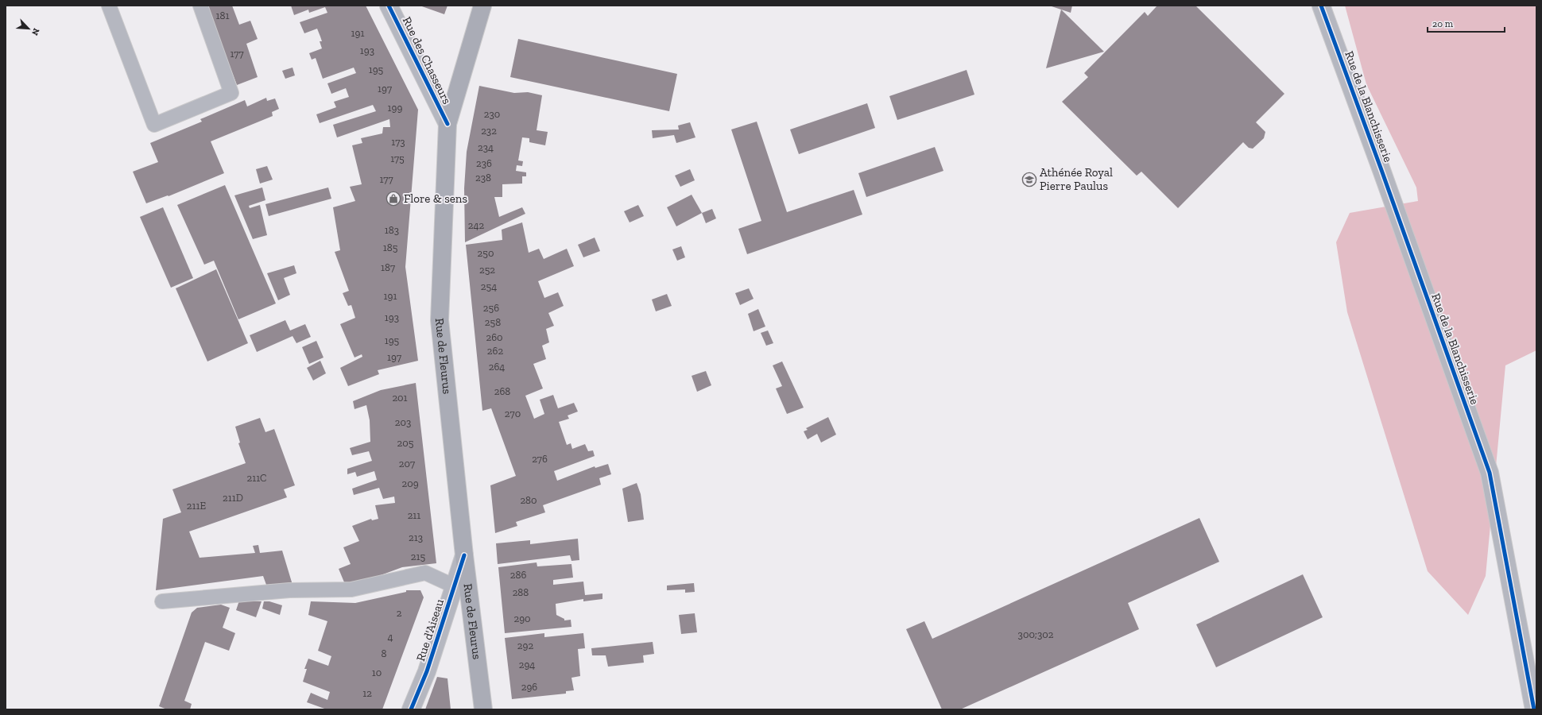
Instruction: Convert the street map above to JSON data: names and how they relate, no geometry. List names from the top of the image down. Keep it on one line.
{"streets":{"main road":["Rue de Fleurus"],"street":["Rue des Chasseurs","Rue de la Blanchisserie","Rue d'Aiseau"]},"crossings":[["Rue des Chasseurs","Rue de Fleurus"],["Rue de Fleurus","Rue d'Aiseau"]],"places":{"school or university":["Athénée Royal Pierre Paulus"],"shop":["Flore & sens"]},"house_numbers":["181","191","193","177","195","197","199","230","232","173","234","175","236","238","177","242","183","185","250","187","252","254","191","256","193","258","260","195","262","197","264","268","201","270","203","205","276","207","211C","209","211D","280","211E","211","213","215","286","288","2","290","300;302","4","292","8","294","10","296","12"],"scale_bar":"20 m","north":"bottom right"}
